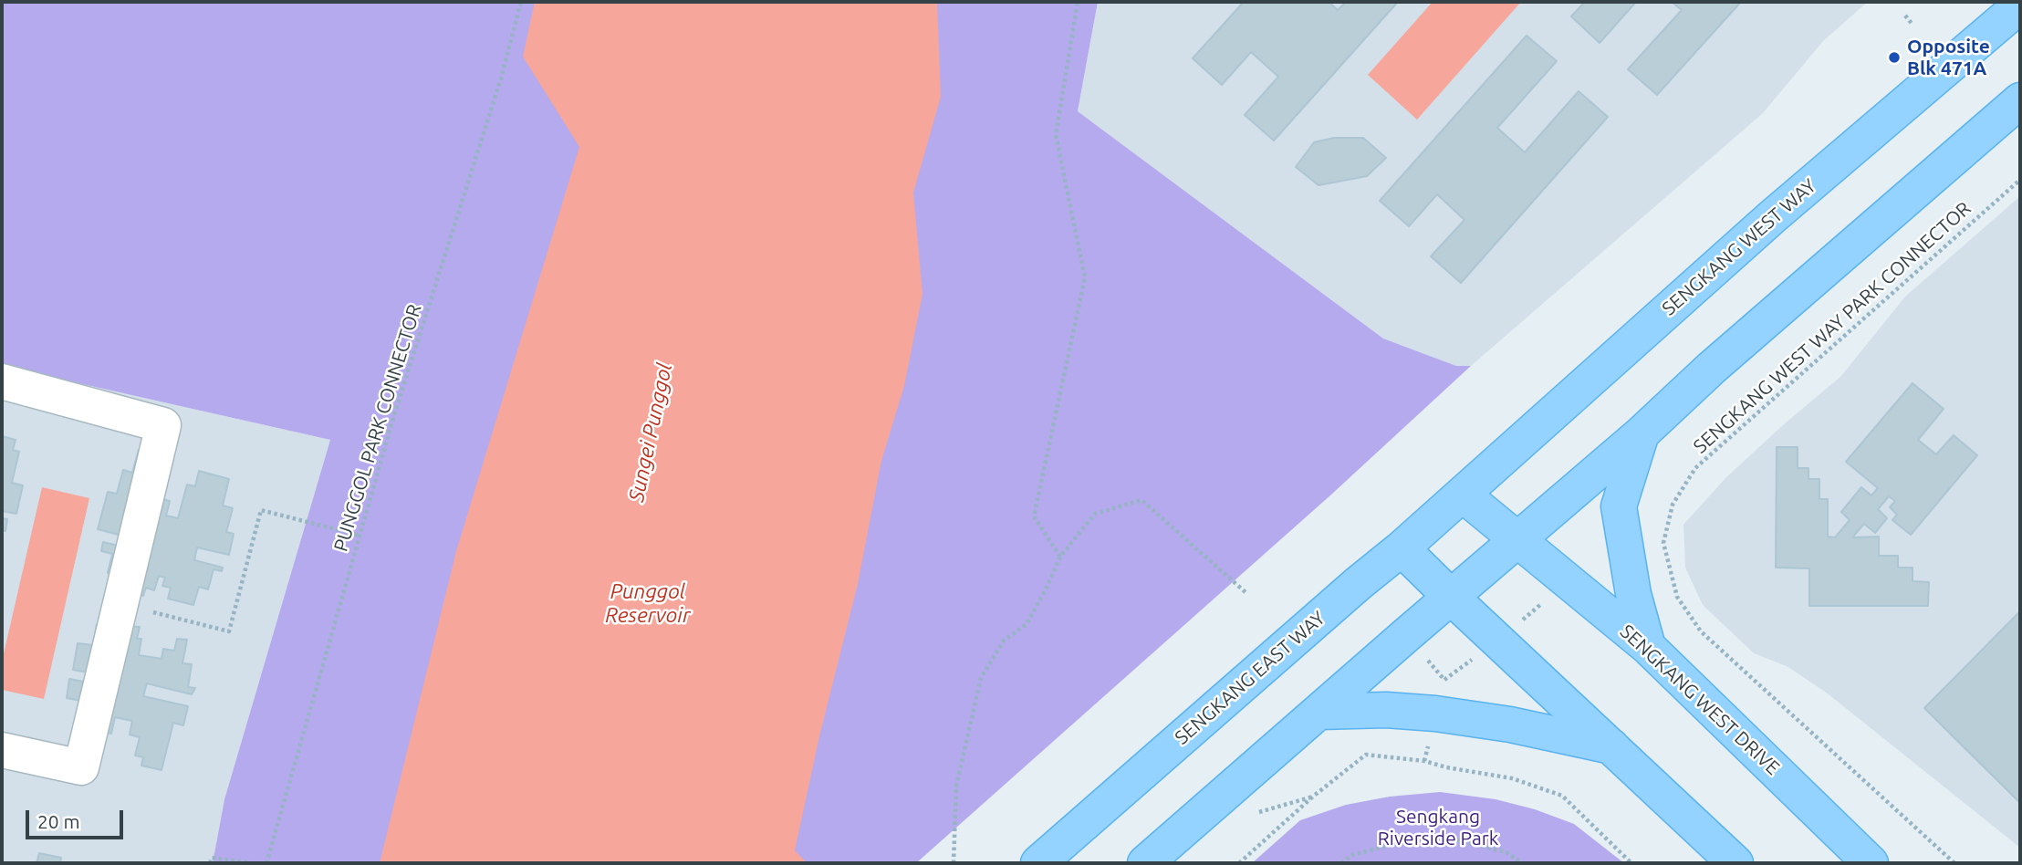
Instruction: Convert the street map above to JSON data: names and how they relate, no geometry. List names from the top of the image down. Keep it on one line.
{"streets":{"main road":["SENGKANG WEST WAY","SENGKANG EAST WAY","SENGKANG WEST DRIVE"],"path":["SENGKANG WEST WAY PARK CONNECTOR","PUNGGOL PARK CONNECTOR"]},"crossings":[["SENGKANG WEST WAY","SENGKANG EAST WAY"],["SENGKANG WEST WAY","SENGKANG WEST DRIVE"],["SENGKANG EAST WAY","SENGKANG WEST DRIVE"]],"water":["Sungei Punggol","Punggol Reservoir"],"parks":["Sengkang Riverside Park"],"places":["Opposite Blk 471A"],"scale_bar":"20 m"}
